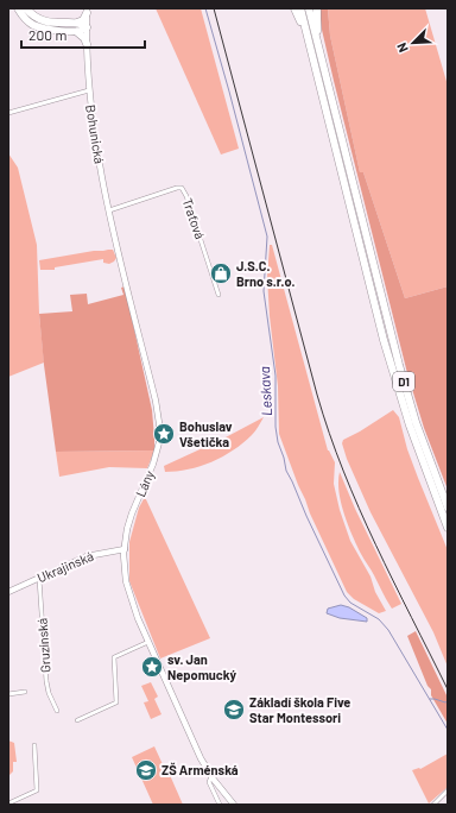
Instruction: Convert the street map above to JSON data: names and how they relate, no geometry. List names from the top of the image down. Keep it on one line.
{"streets":{"highway":["D1"],"street":["Bohunická","Traťová","Lány","Ukrajinská","Gruzínská"]},"crossings":[["Bohunická","Lány"],["Traťová","Lány"],["Lány","Ukrajinská"],["Ukrajinská","Gruzínská"]],"water":["Leskava"],"places":{"shop":["J.S.C. Brno s.r.o."],"place":["Bohuslav Všetička","sv. Jan Nepomucký"],"school or university":["Základí škola Five Star Montessori","ZŠ Arménská"]},"scale_bar":"200 m","north":"bottom left"}
